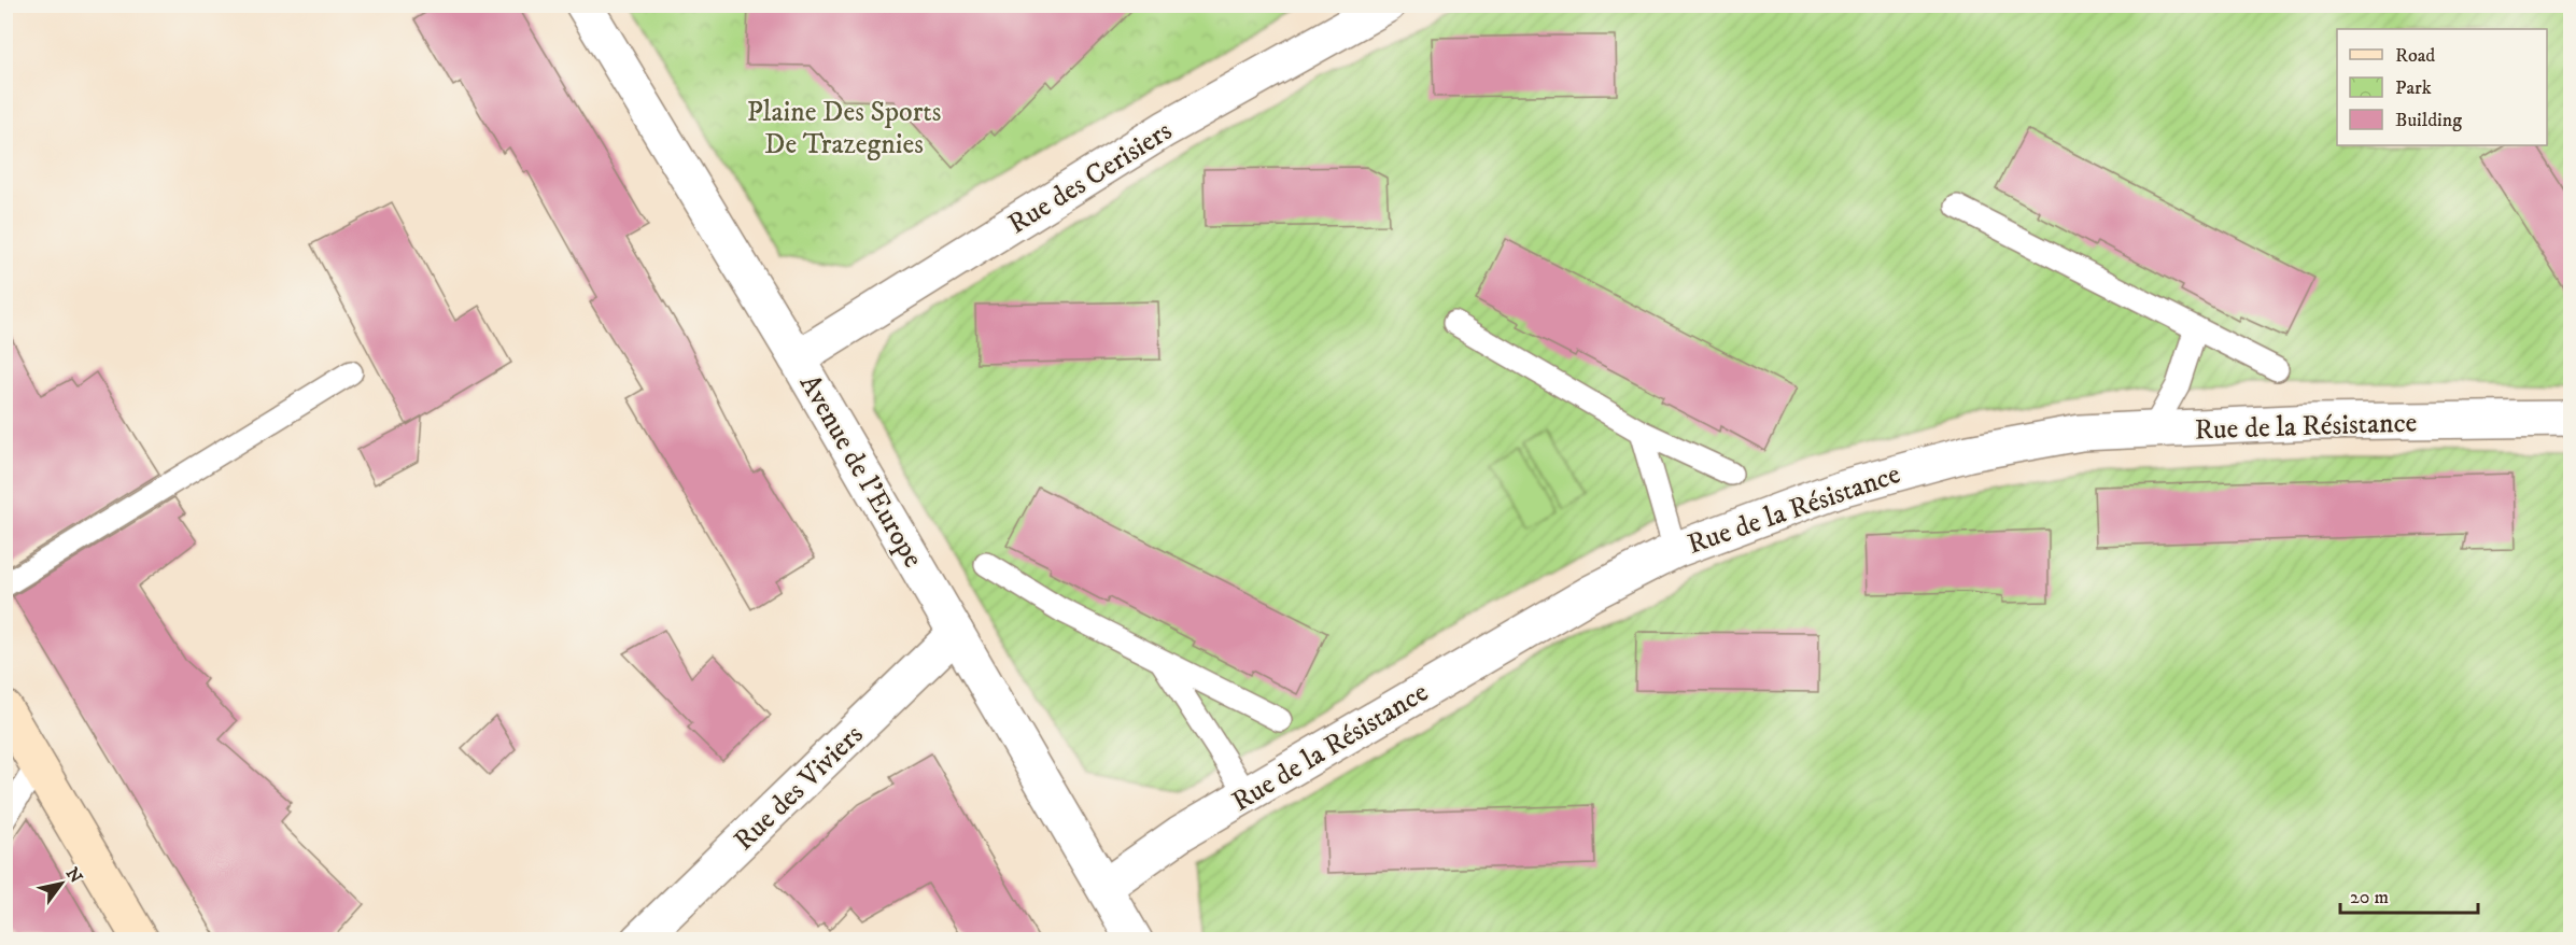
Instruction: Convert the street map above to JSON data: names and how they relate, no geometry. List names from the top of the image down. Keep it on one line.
{"streets":{"street":["Rue des Cerisiers","Rue de la Résistance","Avenue de l'Europe","Rue des Viviers"]},"crossings":[["Rue des Cerisiers","Avenue de l'Europe"],["Rue de la Résistance","Avenue de l'Europe"],["Avenue de l'Europe","Rue des Viviers"]],"parks":["Plaine Des Sports De Trazegnies"],"legend":["Road","Park","Building"],"scale_bar":"20 m","north":"top right"}
